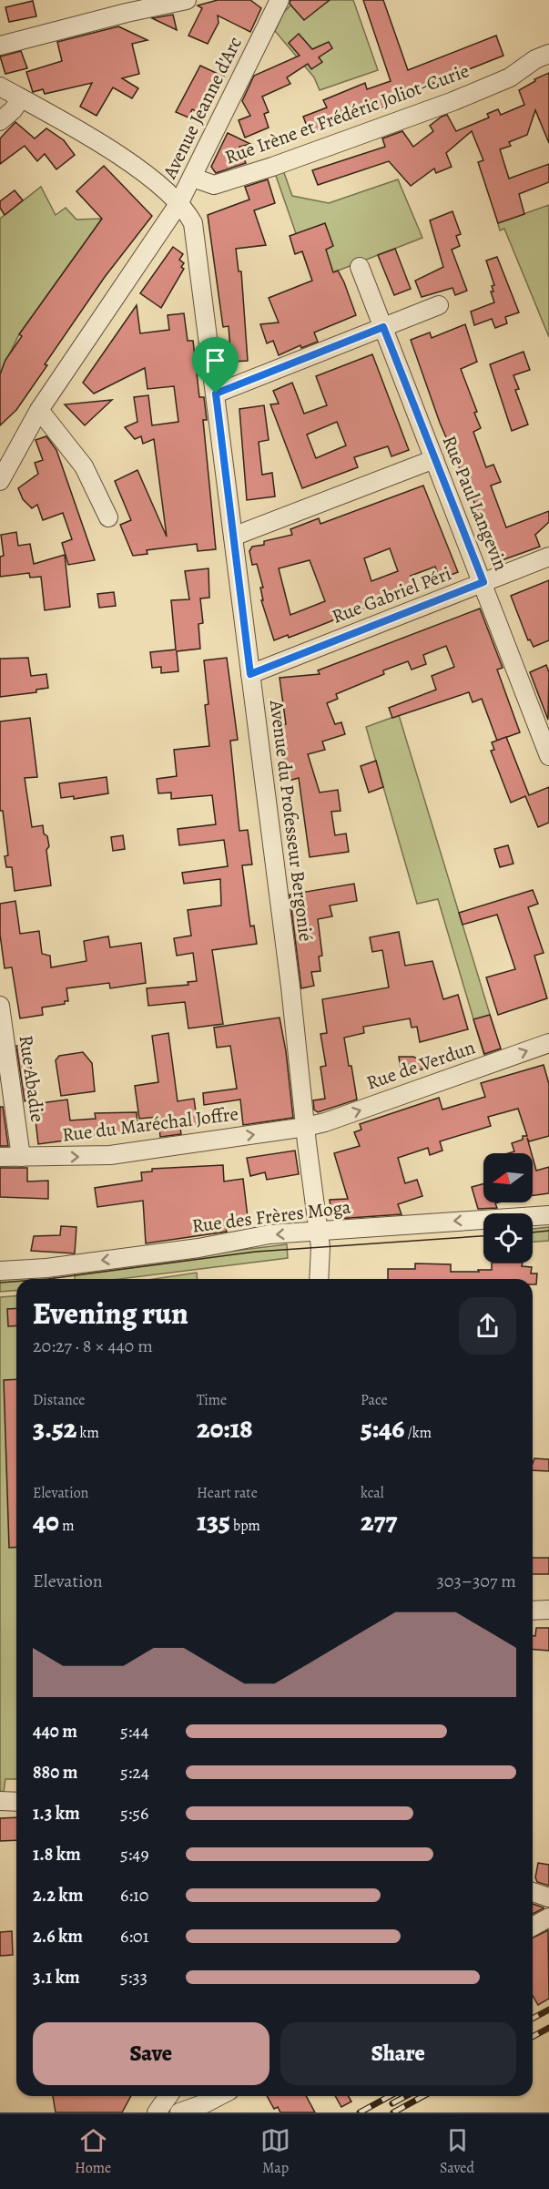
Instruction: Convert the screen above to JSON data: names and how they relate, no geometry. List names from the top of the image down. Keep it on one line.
{"streets":{"street":["Avenue Jeanne d'Arc","Rue Irène et Frédéric Joliot-Curie","Rue Paul Langevin","Rue Gabriel Péri","Avenue du Professeur Bergonié","Rue de Verdun","Rue Abadie","Rue du Maréchal Joffre","Rue des Frères Moga"]},"crossings":[["Avenue Jeanne d'Arc","Rue Irène et Frédéric Joliot-Curie"],["Avenue Jeanne d'Arc","Avenue du Professeur Bergonié"],["Rue Paul Langevin","Rue Gabriel Péri"],["Rue Gabriel Péri","Avenue du Professeur Bergonié"],["Avenue du Professeur Bergonié","Rue de Verdun"],["Avenue du Professeur Bergonié","Rue du Maréchal Joffre"],["Avenue du Professeur Bergonié","Rue des Frères Moga"],["Rue de Verdun","Rue du Maréchal Joffre"],["Rue Abadie","Rue du Maréchal Joffre"]],"one_way":["Rue de Verdun","Rue du Maréchal Joffre","Rue des Frères Moga"],"north":"left","page":{"heading":["Evening run","20:27 · 8 × 440 m"],"stats":[["Distance","3.52 km"],["Time","20:18"],["Pace","5:46 /km"],["Elevation","40 m"],["Heart rate","135 bpm"],["kcal","277"]],"chart":["Elevation","303–307 m"],"list":[{"name":"440 m","note":"5:44"},{"name":"880 m","note":"5:24"},{"name":"1.3 km","note":"5:56"},{"name":"1.8 km","note":"5:49"},{"name":"2.2 km","note":"6:10"},{"name":"2.6 km","note":"6:01"},{"name":"3.1 km","note":"5:33"}],"buttons":["Save","Share"],"tabs":["Home","Map","Saved"]}}
